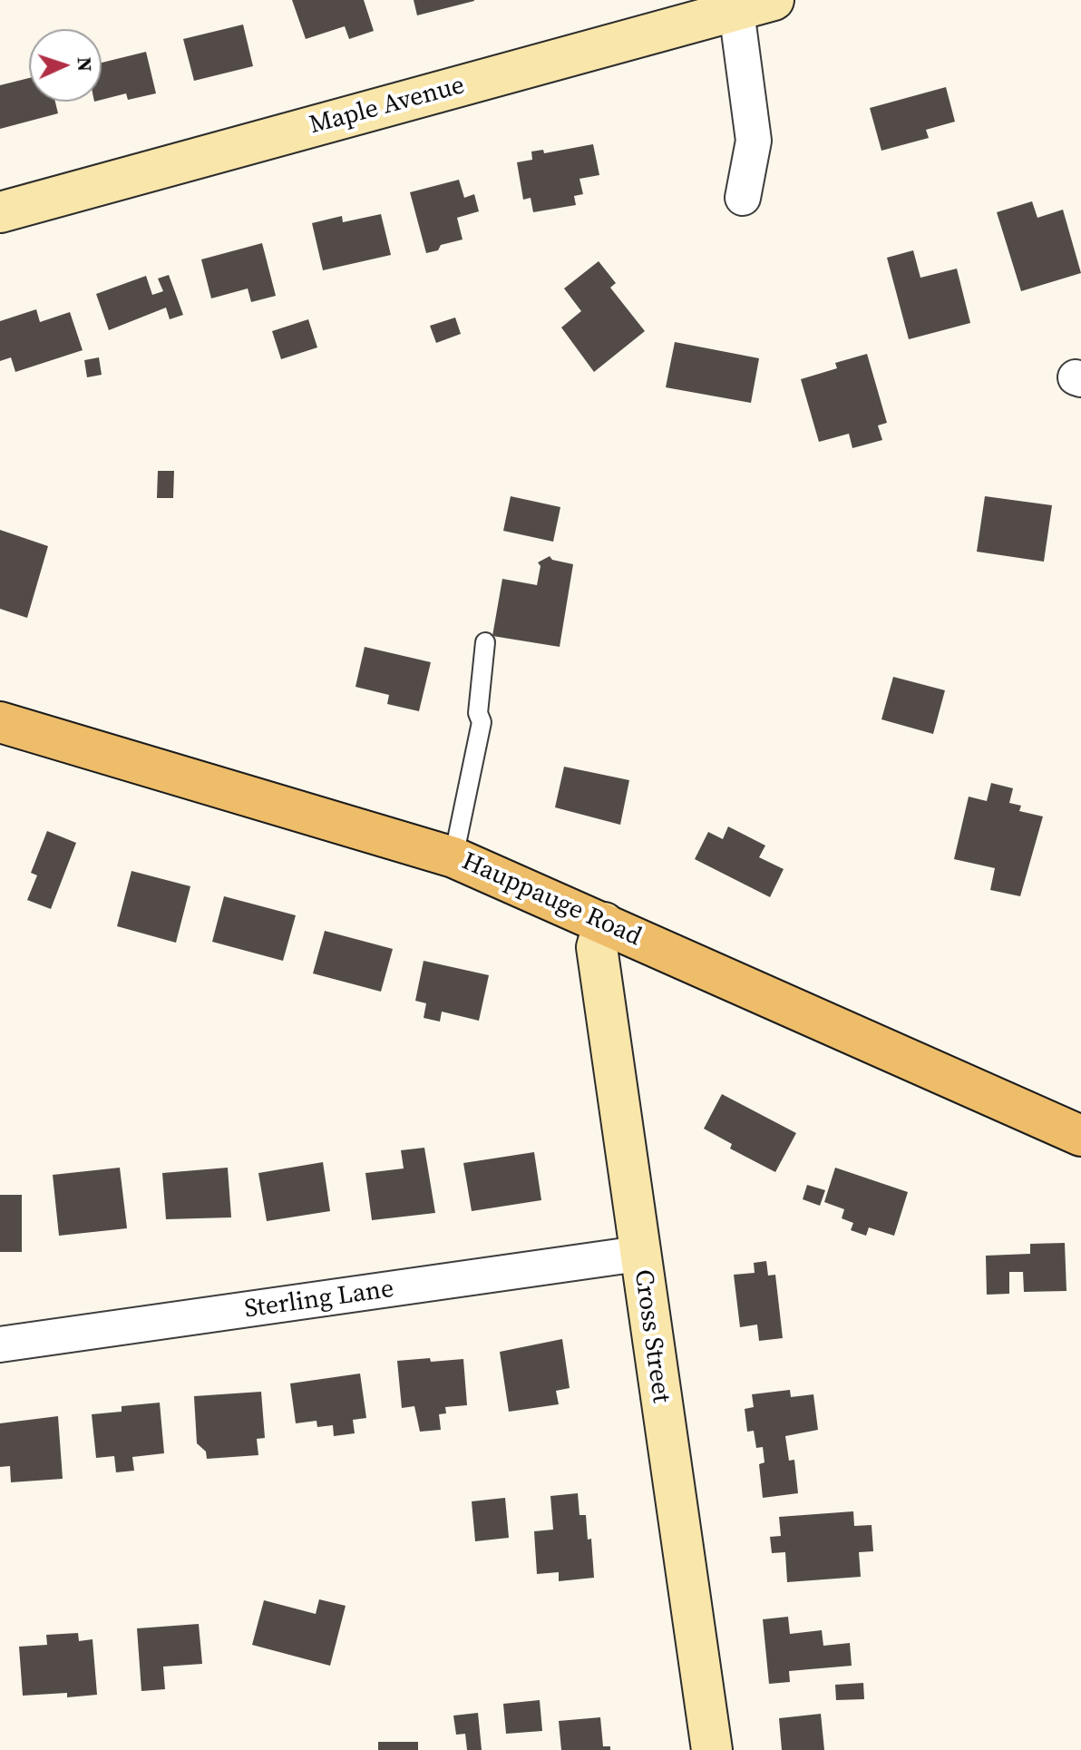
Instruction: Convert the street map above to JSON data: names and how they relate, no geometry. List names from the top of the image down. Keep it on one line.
{"streets":{"main road":["Hauppauge Road"],"street":["Maple Avenue","Sterling Lane","Cross Street"]},"crossings":[["Hauppauge Road","Cross Street"],["Sterling Lane","Cross Street"]],"north":"right"}
